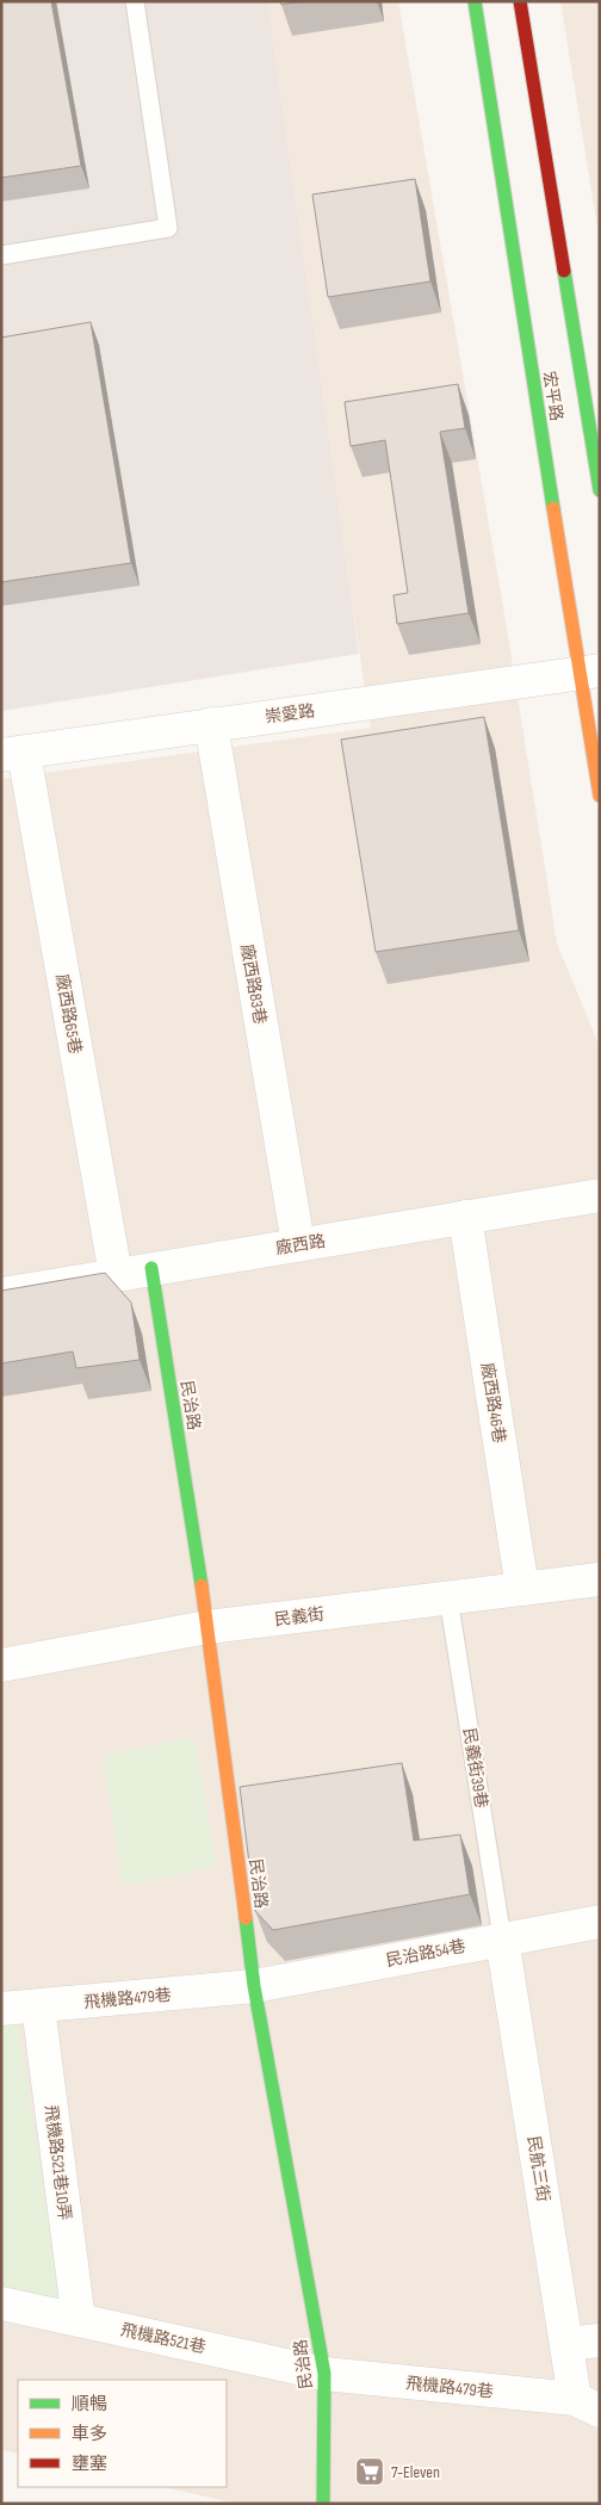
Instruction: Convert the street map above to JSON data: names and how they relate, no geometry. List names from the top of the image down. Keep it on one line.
{"streets":{"street":["宏平路","崇愛路","廠西路83巷","廠西路65巷","廠西路","廠西路46巷","民治路","民義街","民治路54巷","飛機路479巷","飛機路521巷10弄","民航三街","飛機路521巷"],"lane":["民義街39巷"]},"crossings":[["宏平路","崇愛路"],["崇愛路","廠西路83巷"],["崇愛路","廠西路65巷"],["廠西路83巷","廠西路"],["廠西路65巷","廠西路"],["廠西路","廠西路46巷"],["廠西路","民治路"],["廠西路46巷","民義街"],["民治路","民義街"],["民治路","民治路54巷"],["民治路","飛機路479巷"],["民治路","飛機路521巷"],["民義街","民義街39巷"],["民義街39巷","民治路54巷"],["民義街39巷","民航三街"],["民治路54巷","飛機路479巷"],["民治路54巷","民航三街"],["飛機路479巷","飛機路521巷10弄"],["飛機路479巷","民航三街"],["飛機路479巷","飛機路521巷"],["飛機路521巷10弄","飛機路521巷"]],"places":{"supermarket":["7-Eleven"]},"legend":["順暢","車多","壅塞"]}
